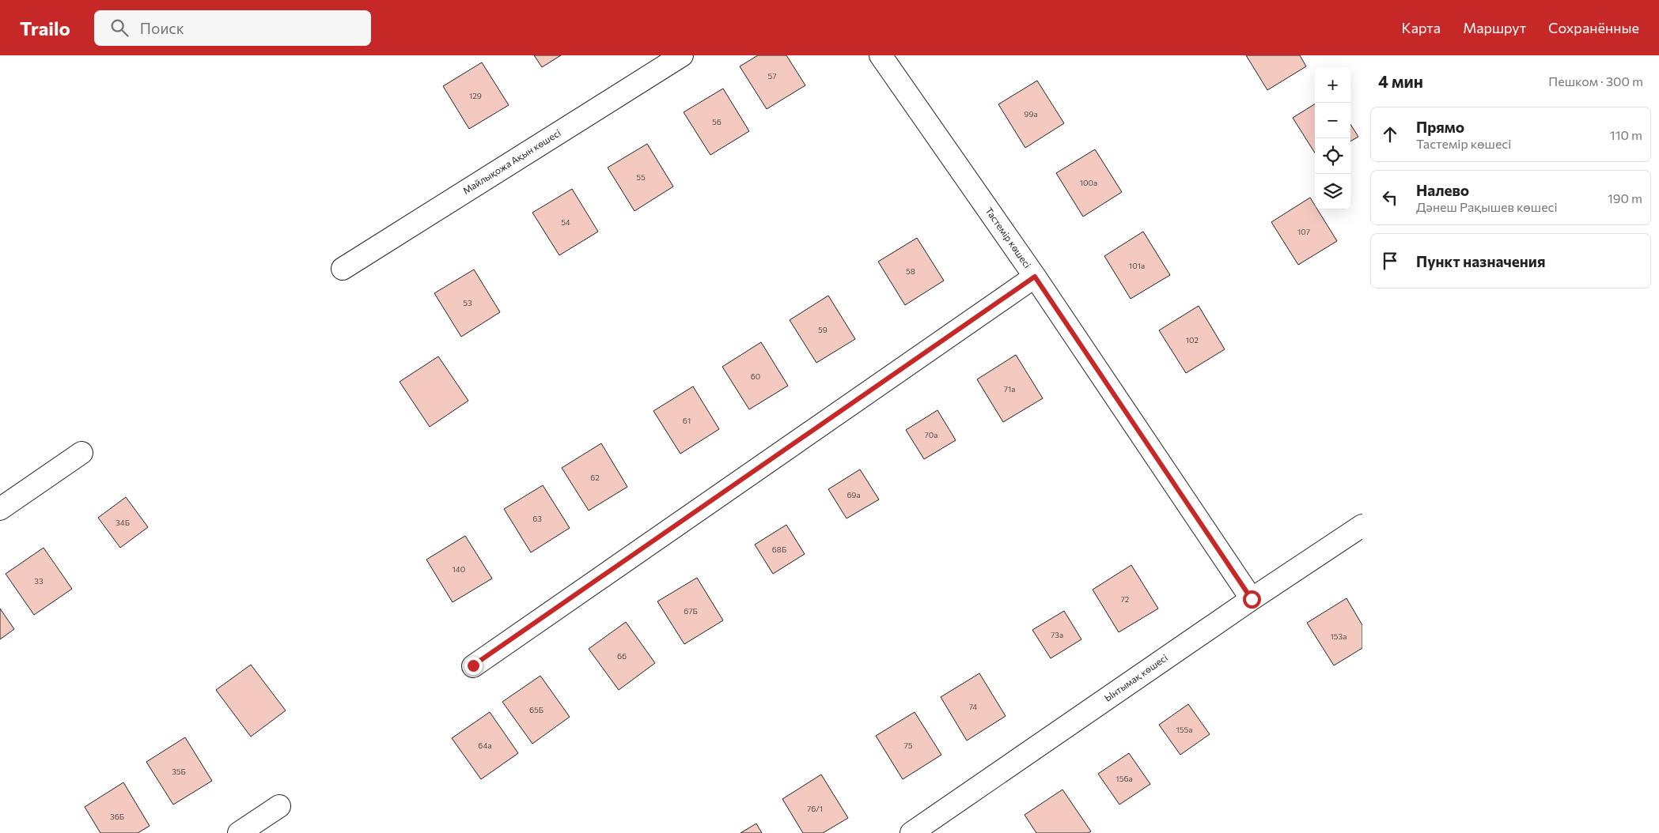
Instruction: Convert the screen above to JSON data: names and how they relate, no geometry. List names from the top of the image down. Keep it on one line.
{"streets":{"street":["Майлықожа Ақын көшесі","Тастемір көшесі","Ынтымақ көшесі"]},"crossings":[["Тастемір көшесі","Ынтымақ көшесі"]],"house_numbers":["57","129","99а","56","55","100а","54","107","101а","58","53","59","102","60","71а","61","70а","62","69а","63","34Б","68Б","140","33","72","67Б","73а","153а","66","74","65Б","155а","64а","75","35Б","156а","76/1","36Б"],"page":{"header":"Trailo","search":"Поиск","nav":["Карта","Маршрут","Сохранённые"],"heading":["4 мин","Пешком · 300 m"],"map_buttons":["+","−"],"list":[["Прямо","Тастемір көшесі","110 m"],["Налево","Дәнеш Рақышев көшесі","190 m"],"Пункт назначения"]}}
